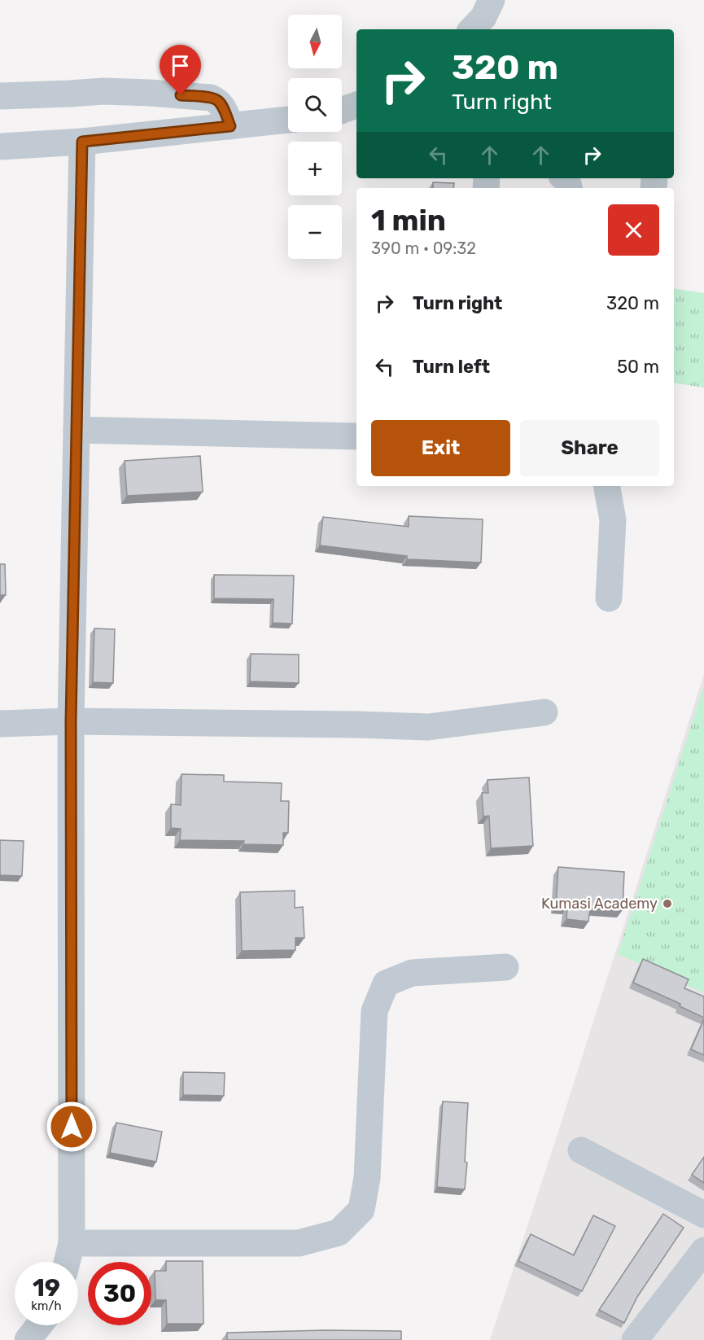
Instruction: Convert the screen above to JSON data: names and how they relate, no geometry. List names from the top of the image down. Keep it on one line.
{"places":["Kumasi Academy"],"north":"bottom","page":{"map_buttons":["+","−"],"turn":["320 m","Turn right"],"heading":["1 min","390 m · 09:32"],"list":[{"name":"Turn right","value":"320 m"},{"name":"Turn left","value":"50 m"}],"buttons":["Exit","Share"],"speed":"19 km/h","limit":"30"}}
